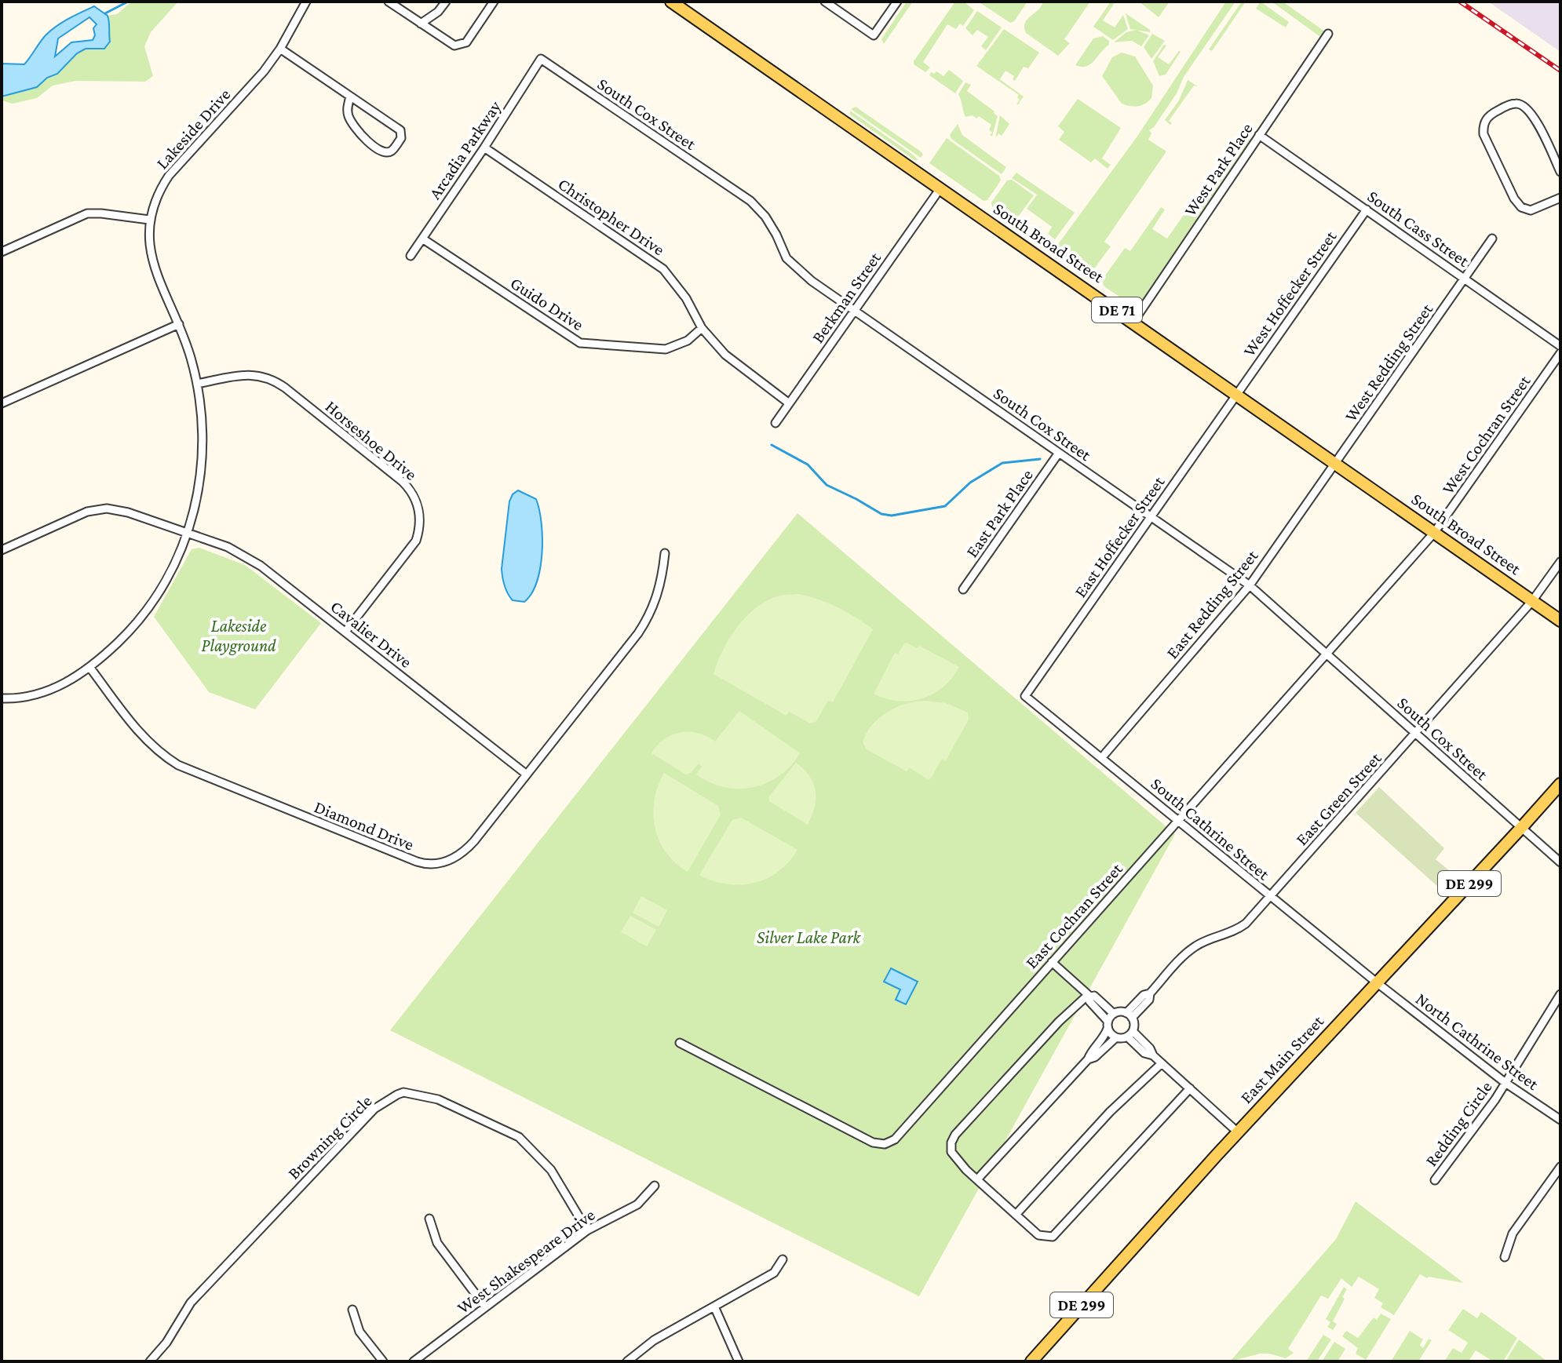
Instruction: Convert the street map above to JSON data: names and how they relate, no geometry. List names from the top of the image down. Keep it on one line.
{"streets":{"main road":["South Broad Street","DE 71","DE 299","East Main Street"],"street":["South Cox Street","Lakeside Drive","Arcadia Parkway","West Park Place","Christopher Drive","South Cass Street","West Hoffecker Street","Berkman Street","Guido Drive","West Redding Street","West Cochran Street","Horseshoe Drive","East Park Place","East Hoffecker Street","East Redding Street","Cavalier Drive","East Green Street","Diamond Drive","South Cathrine Street","East Cochran Street","North Cathrine Street","Redding Circle","Browning Circle","West Shakespeare Drive"]},"crossings":[["South Cox Street","Arcadia Parkway"],["South Cox Street","Berkman Street"],["South Cox Street","East Park Place"],["South Cox Street","East Hoffecker Street"],["South Cox Street","East Redding Street"],["South Cox Street","East Green Street"],["South Cox Street","East Cochran Street"],["South Cox Street","East Main Street"],["Lakeside Drive","Horseshoe Drive"],["Lakeside Drive","Cavalier Drive"],["Lakeside Drive","Diamond Drive"],["Arcadia Parkway","Christopher Drive"],["Arcadia Parkway","Guido Drive"],["West Park Place","South Cass Street"],["West Park Place","South Broad Street"],["Christopher Drive","Berkman Street"],["Christopher Drive","Guido Drive"],["South Cass Street","West Hoffecker Street"],["South Cass Street","West Redding Street"],["South Broad Street","West Hoffecker Street"],["South Broad Street","Berkman Street"],["South Broad Street","West Redding Street"],["South Broad Street","West Cochran Street"],["South Broad Street","East Hoffecker Street"],["South Broad Street","East Redding Street"],["South Broad Street","East Green Street"],["South Broad Street","East Cochran Street"],["West Hoffecker Street","East Hoffecker Street"],["West Redding Street","East Redding Street"],["West Cochran Street","East Cochran Street"],["Horseshoe Drive","Cavalier Drive"],["East Hoffecker Street","South Cathrine Street"],["East Redding Street","South Cathrine Street"],["Cavalier Drive","Diamond Drive"],["East Green Street","South Cathrine Street"],["South Cathrine Street","East Cochran Street"],["South Cathrine Street","North Cathrine Street"],["South Cathrine Street","East Main Street"],["North Cathrine Street","East Main Street"],["North Cathrine Street","Redding Circle"],["Browning Circle","West Shakespeare Drive"]],"parks":["Lakeside Playground","Silver Lake Park"]}
